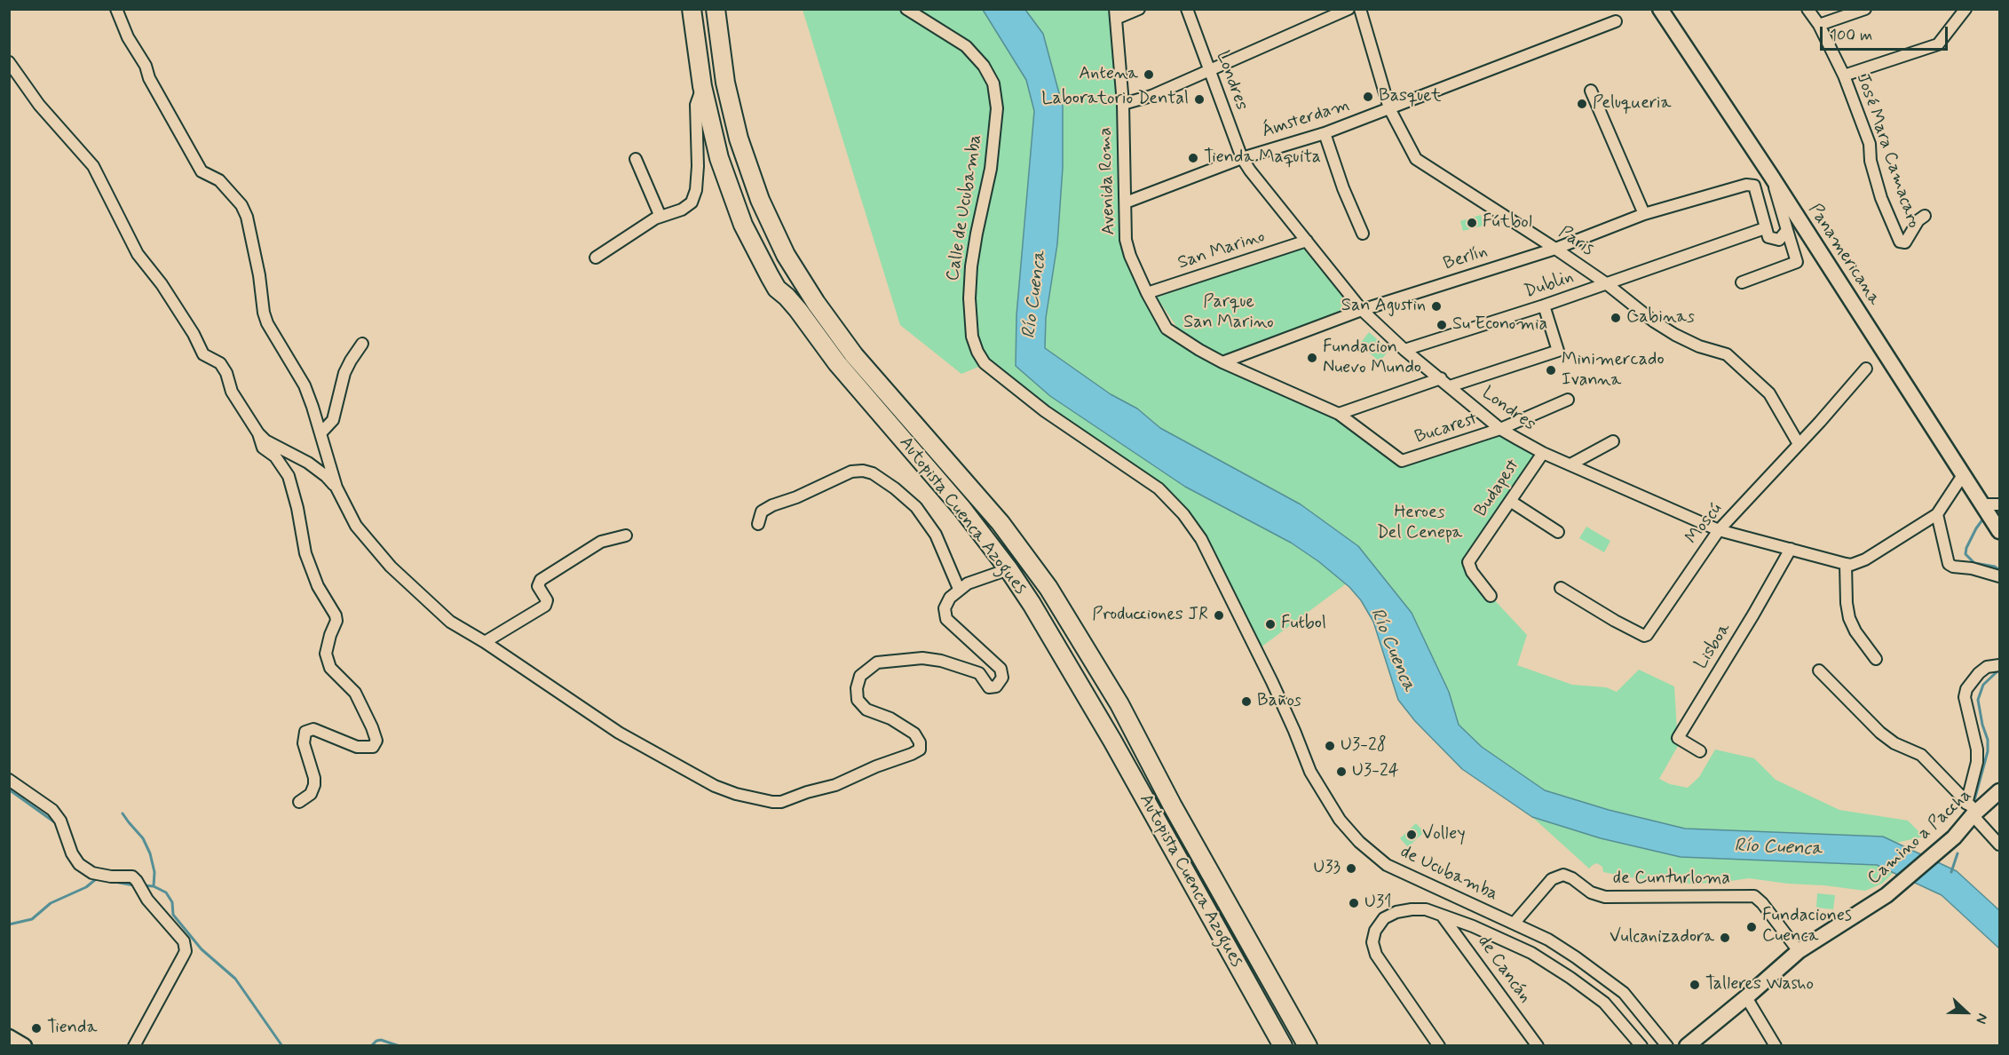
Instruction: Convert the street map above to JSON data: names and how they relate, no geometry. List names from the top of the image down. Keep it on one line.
{"streets":{"highway":["Autopista Cuenca Azogues"],"main road":["Panamericana","Camino a Paccha"],"street":["Londres","Ámsterdam","José Mara Camacaro","Avenida Roma","Calle de Ucubamba","Paris","San Marino","Berlín","Dublin","Bucarest","Budapest","Moscú","Lisboa","de Ucubamba","de Cunturloma","de Cancán"]},"crossings":[["Londres","Ámsterdam"],["Londres","San Marino"],["Londres","Berlín"],["Londres","Dublin"],["Londres","Bucarest"],["Londres","Budapest"],["Londres","Moscú"],["Londres","Lisboa"],["Ámsterdam","Avenida Roma"],["Ámsterdam","Paris"],["Avenida Roma","San Marino"],["Avenida Roma","Berlín"],["Avenida Roma","Bucarest"],["Calle de Ucubamba","de Ucubamba"],["Paris","Berlín"],["Paris","Dublin"],["Paris","Moscú"],["Berlín","Dublin"],["Camino a Paccha","de Cunturloma"],["de Ucubamba","de Cunturloma"]],"water":["Río Cuenca"],"parks":["Parque San Marino","Heroes Del Cenepa"],"places":["Antena","Basquet","Laboratorio Dental","Peluqueria","Tienda Maquita","Fútbol","San Agustin","Cabinas","Su Economia","Fundacion Nuevo Mundo","Minimercado Ivanna","Producciones JR","Futbol","Baños","U3-28","U3-24","Volley","U33","U31","Fundaciones Cuenca","Vulcanizadora","Talleres Washo","Tienda"],"scale_bar":"100 m","north":"right"}
